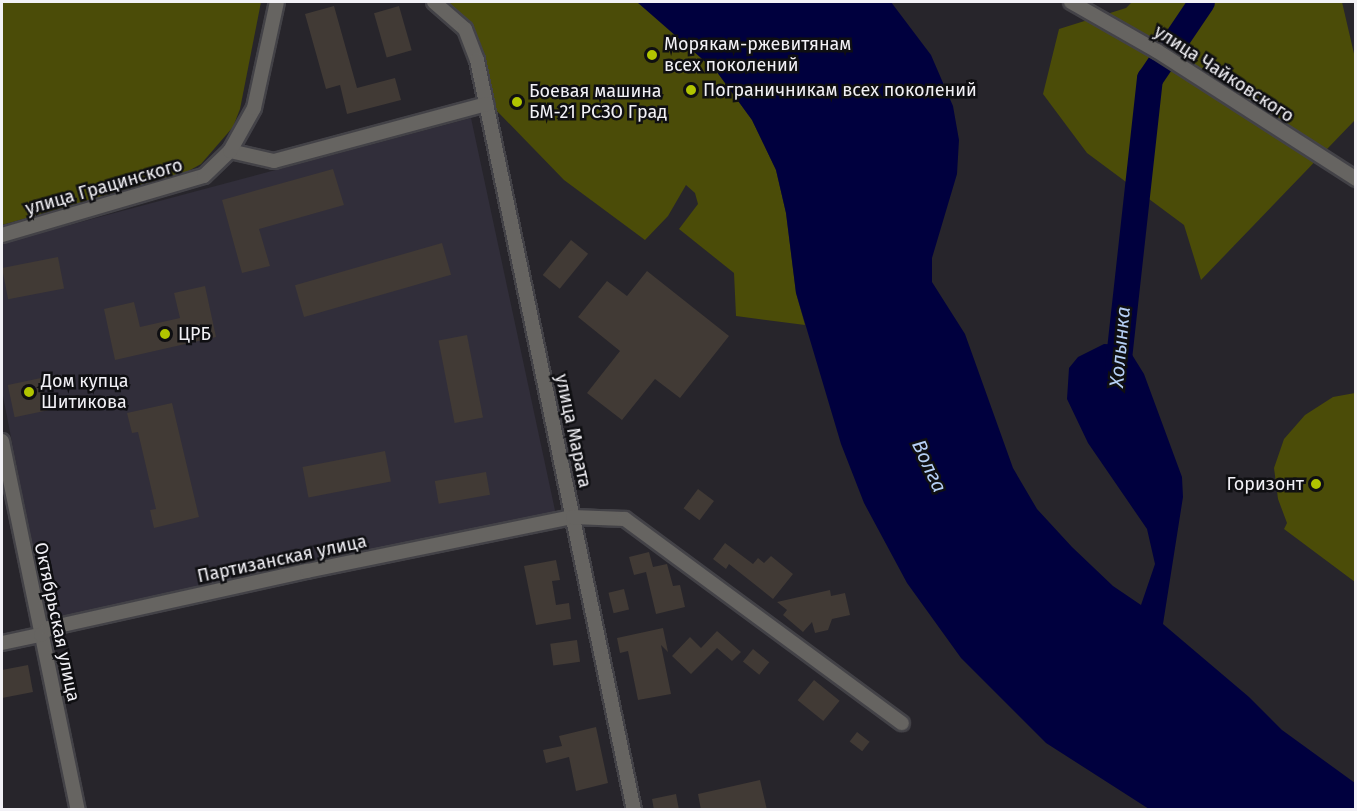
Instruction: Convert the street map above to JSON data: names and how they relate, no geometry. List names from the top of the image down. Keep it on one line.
{"streets":{"street":["улица Чайковского","улица Грацинского","улица Марата","Партизанская улица","Октябрьская улица"]},"crossings":[["улица Марата","Партизанская улица"],["Партизанская улица","Октябрьская улица"]],"water":["Холынка","Волга"],"places":["Морякам-ржевитянам всех поколений","Пограничникам всех поколений","Боевая машина БМ-21 РСЗО Град","ЦРБ","Дом купца Шитикова","Горизонт"]}
